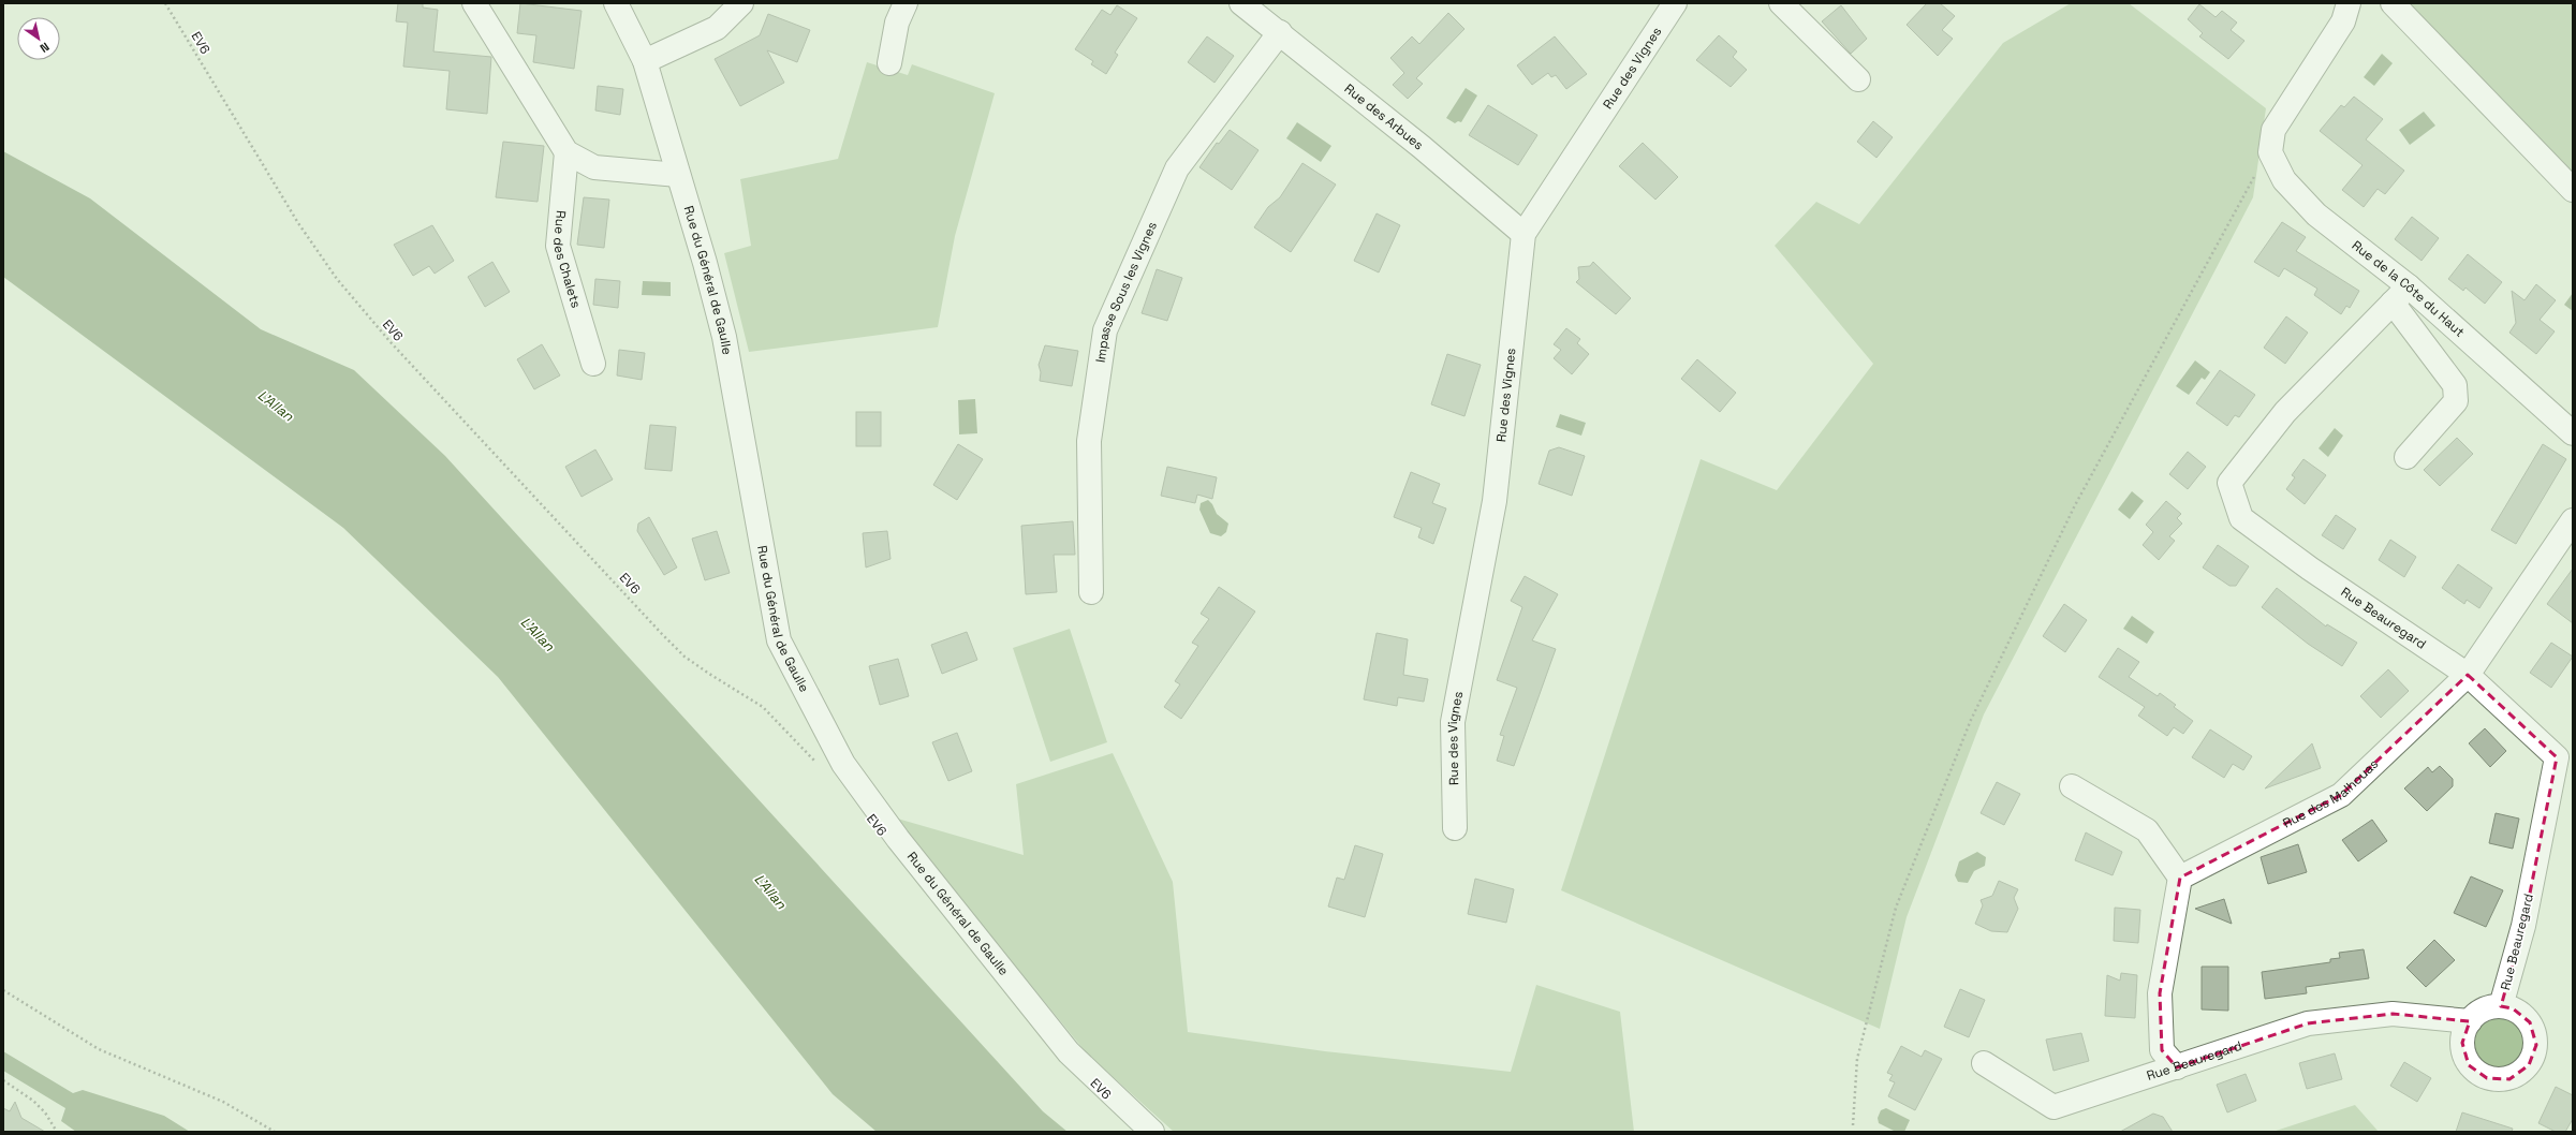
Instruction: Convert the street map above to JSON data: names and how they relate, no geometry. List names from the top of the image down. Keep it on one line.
{"streets":{"street":["Rue des Vignes","Rue des Arbues","Rue des Chalets","Rue du Général de Gaulle","Rue de la Côte du Haut","Impasse Sous les Vignes","Rue Beauregard","Rue des Malhouas"],"path":["EV6"]},"crossings":[["Rue des Vignes","Rue des Arbues"],["Rue des Arbues","Impasse Sous les Vignes"],["Rue de la Côte du Haut","Rue Beauregard"],["Rue Beauregard","Rue des Malhouas"]],"water":["L'Allan"],"north":"bottom right"}
